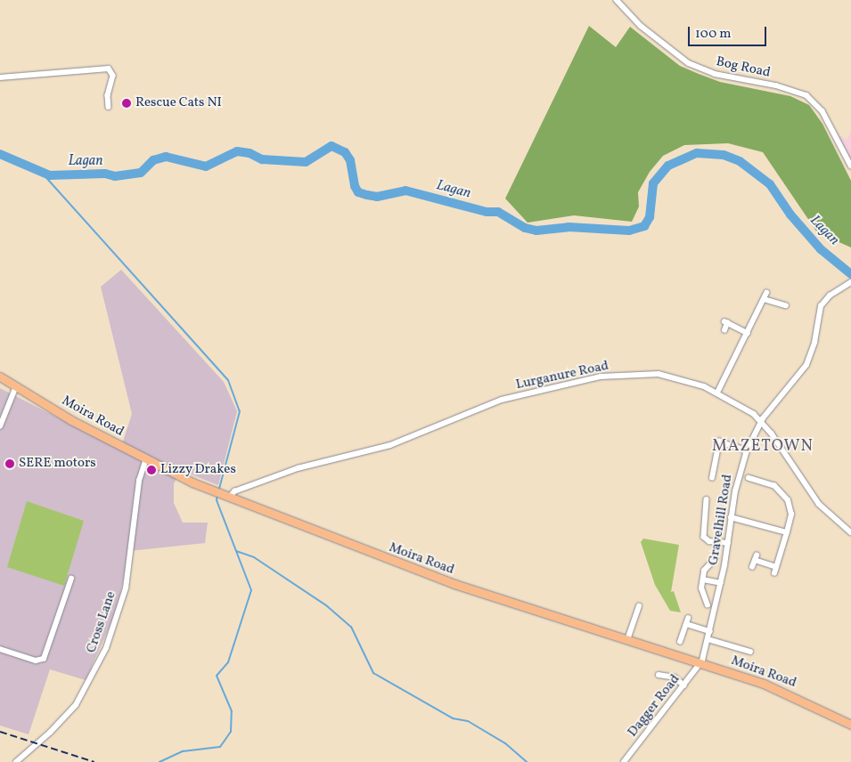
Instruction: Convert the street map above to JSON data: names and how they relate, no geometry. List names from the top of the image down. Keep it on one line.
{"streets":{"highway":["Moira Road"],"street":["Bog Road","Lurganure Road","Gravelhill Road","Cross Lane","Dagger Road"]},"crossings":[["Lurganure Road","Moira Road"],["Lurganure Road","Gravelhill Road"],["Moira Road","Gravelhill Road"],["Moira Road","Cross Lane"],["Moira Road","Dagger Road"],["Gravelhill Road","Dagger Road"]],"districts":["MAZETOWN"],"water":["Lagan"],"places":["Rescue Cats NI","SERE motors","Lizzy Drakes"],"scale_bar":"100 m"}
